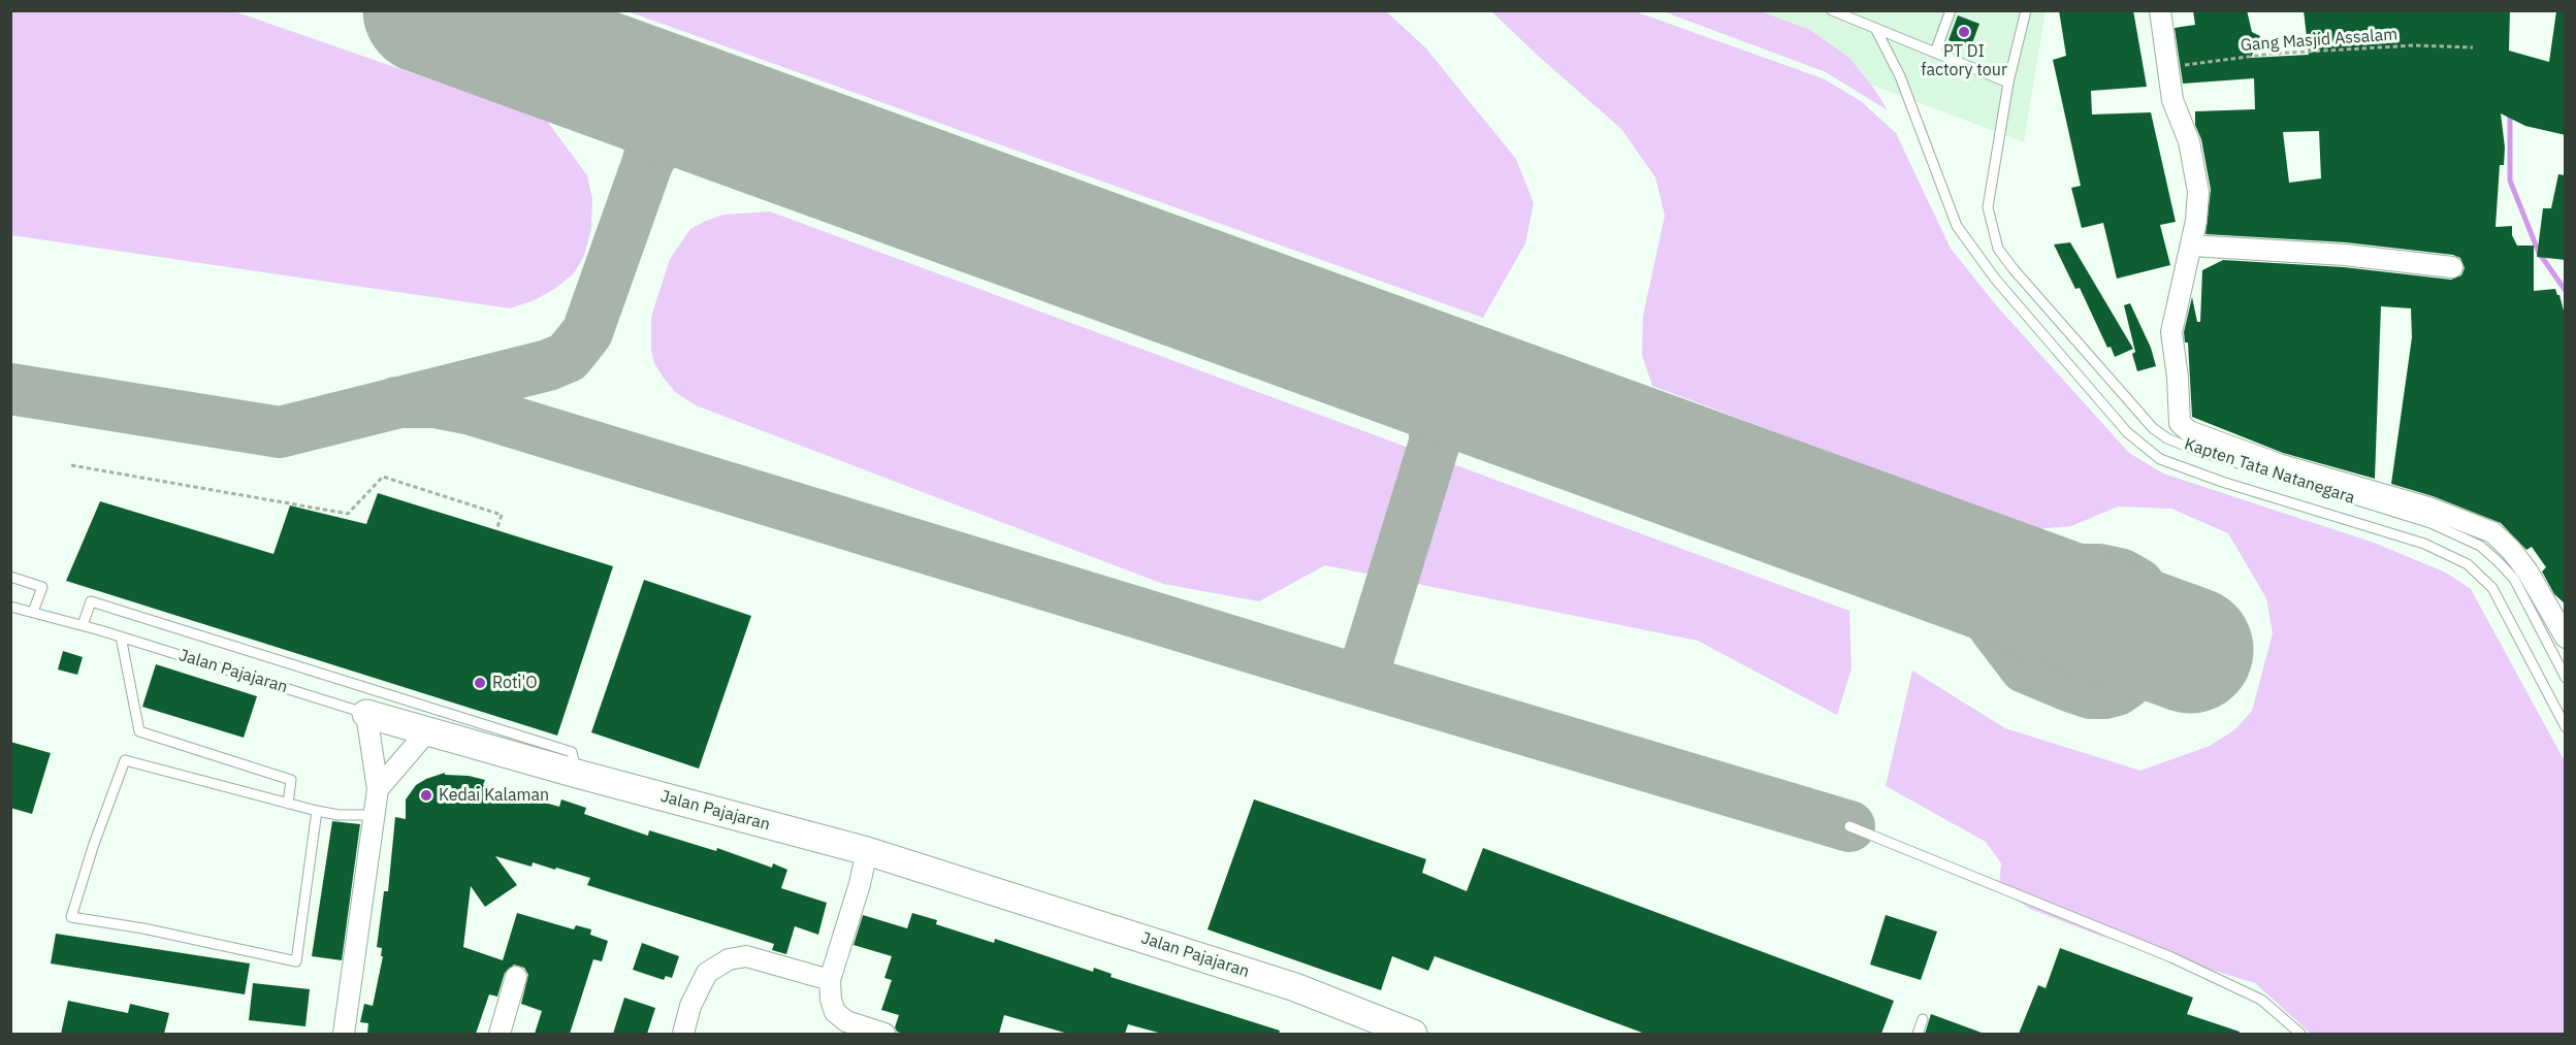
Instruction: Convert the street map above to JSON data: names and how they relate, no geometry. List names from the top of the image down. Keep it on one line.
{"streets":{"main road":["Jalan Pajajaran"],"lane":["Kapten Tata Natanegara"],"path":["Gang Masjid Assalam"]},"places":["PT DI factory tour","Roti'O","Kedai Kalaman"]}
